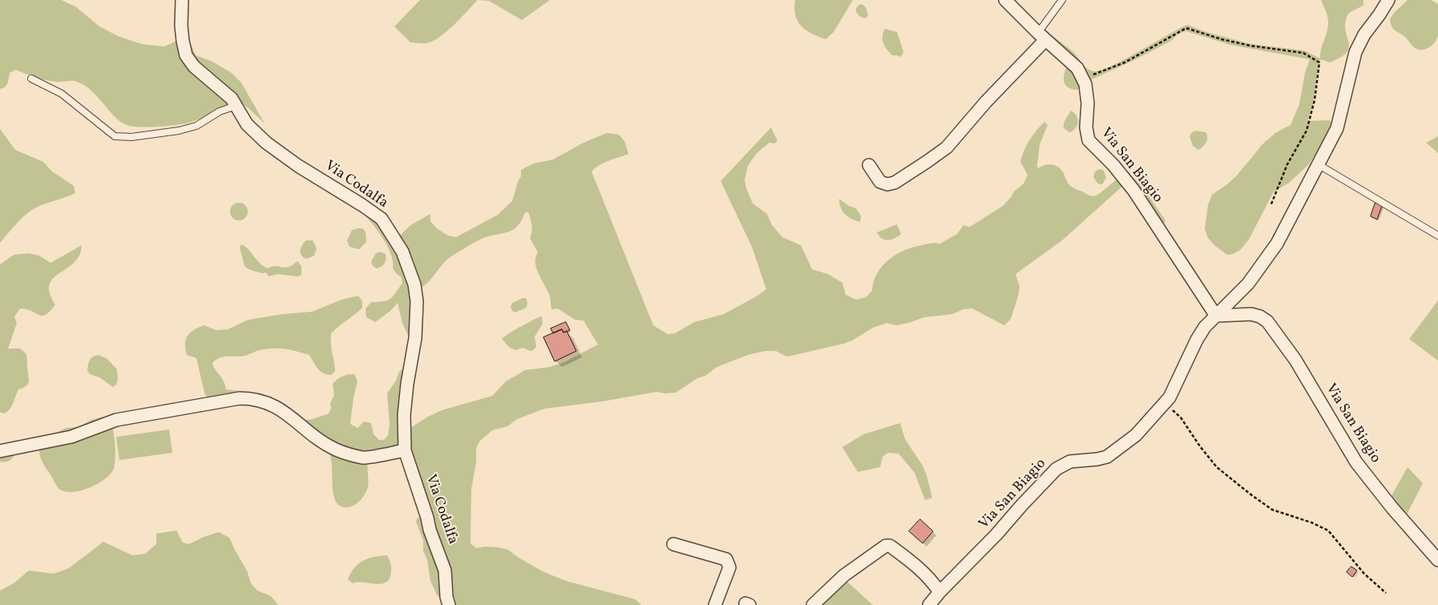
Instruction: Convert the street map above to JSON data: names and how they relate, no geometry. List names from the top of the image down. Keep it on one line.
{"streets":{"street":["Via San Biagio","Via Codalfa"]}}
